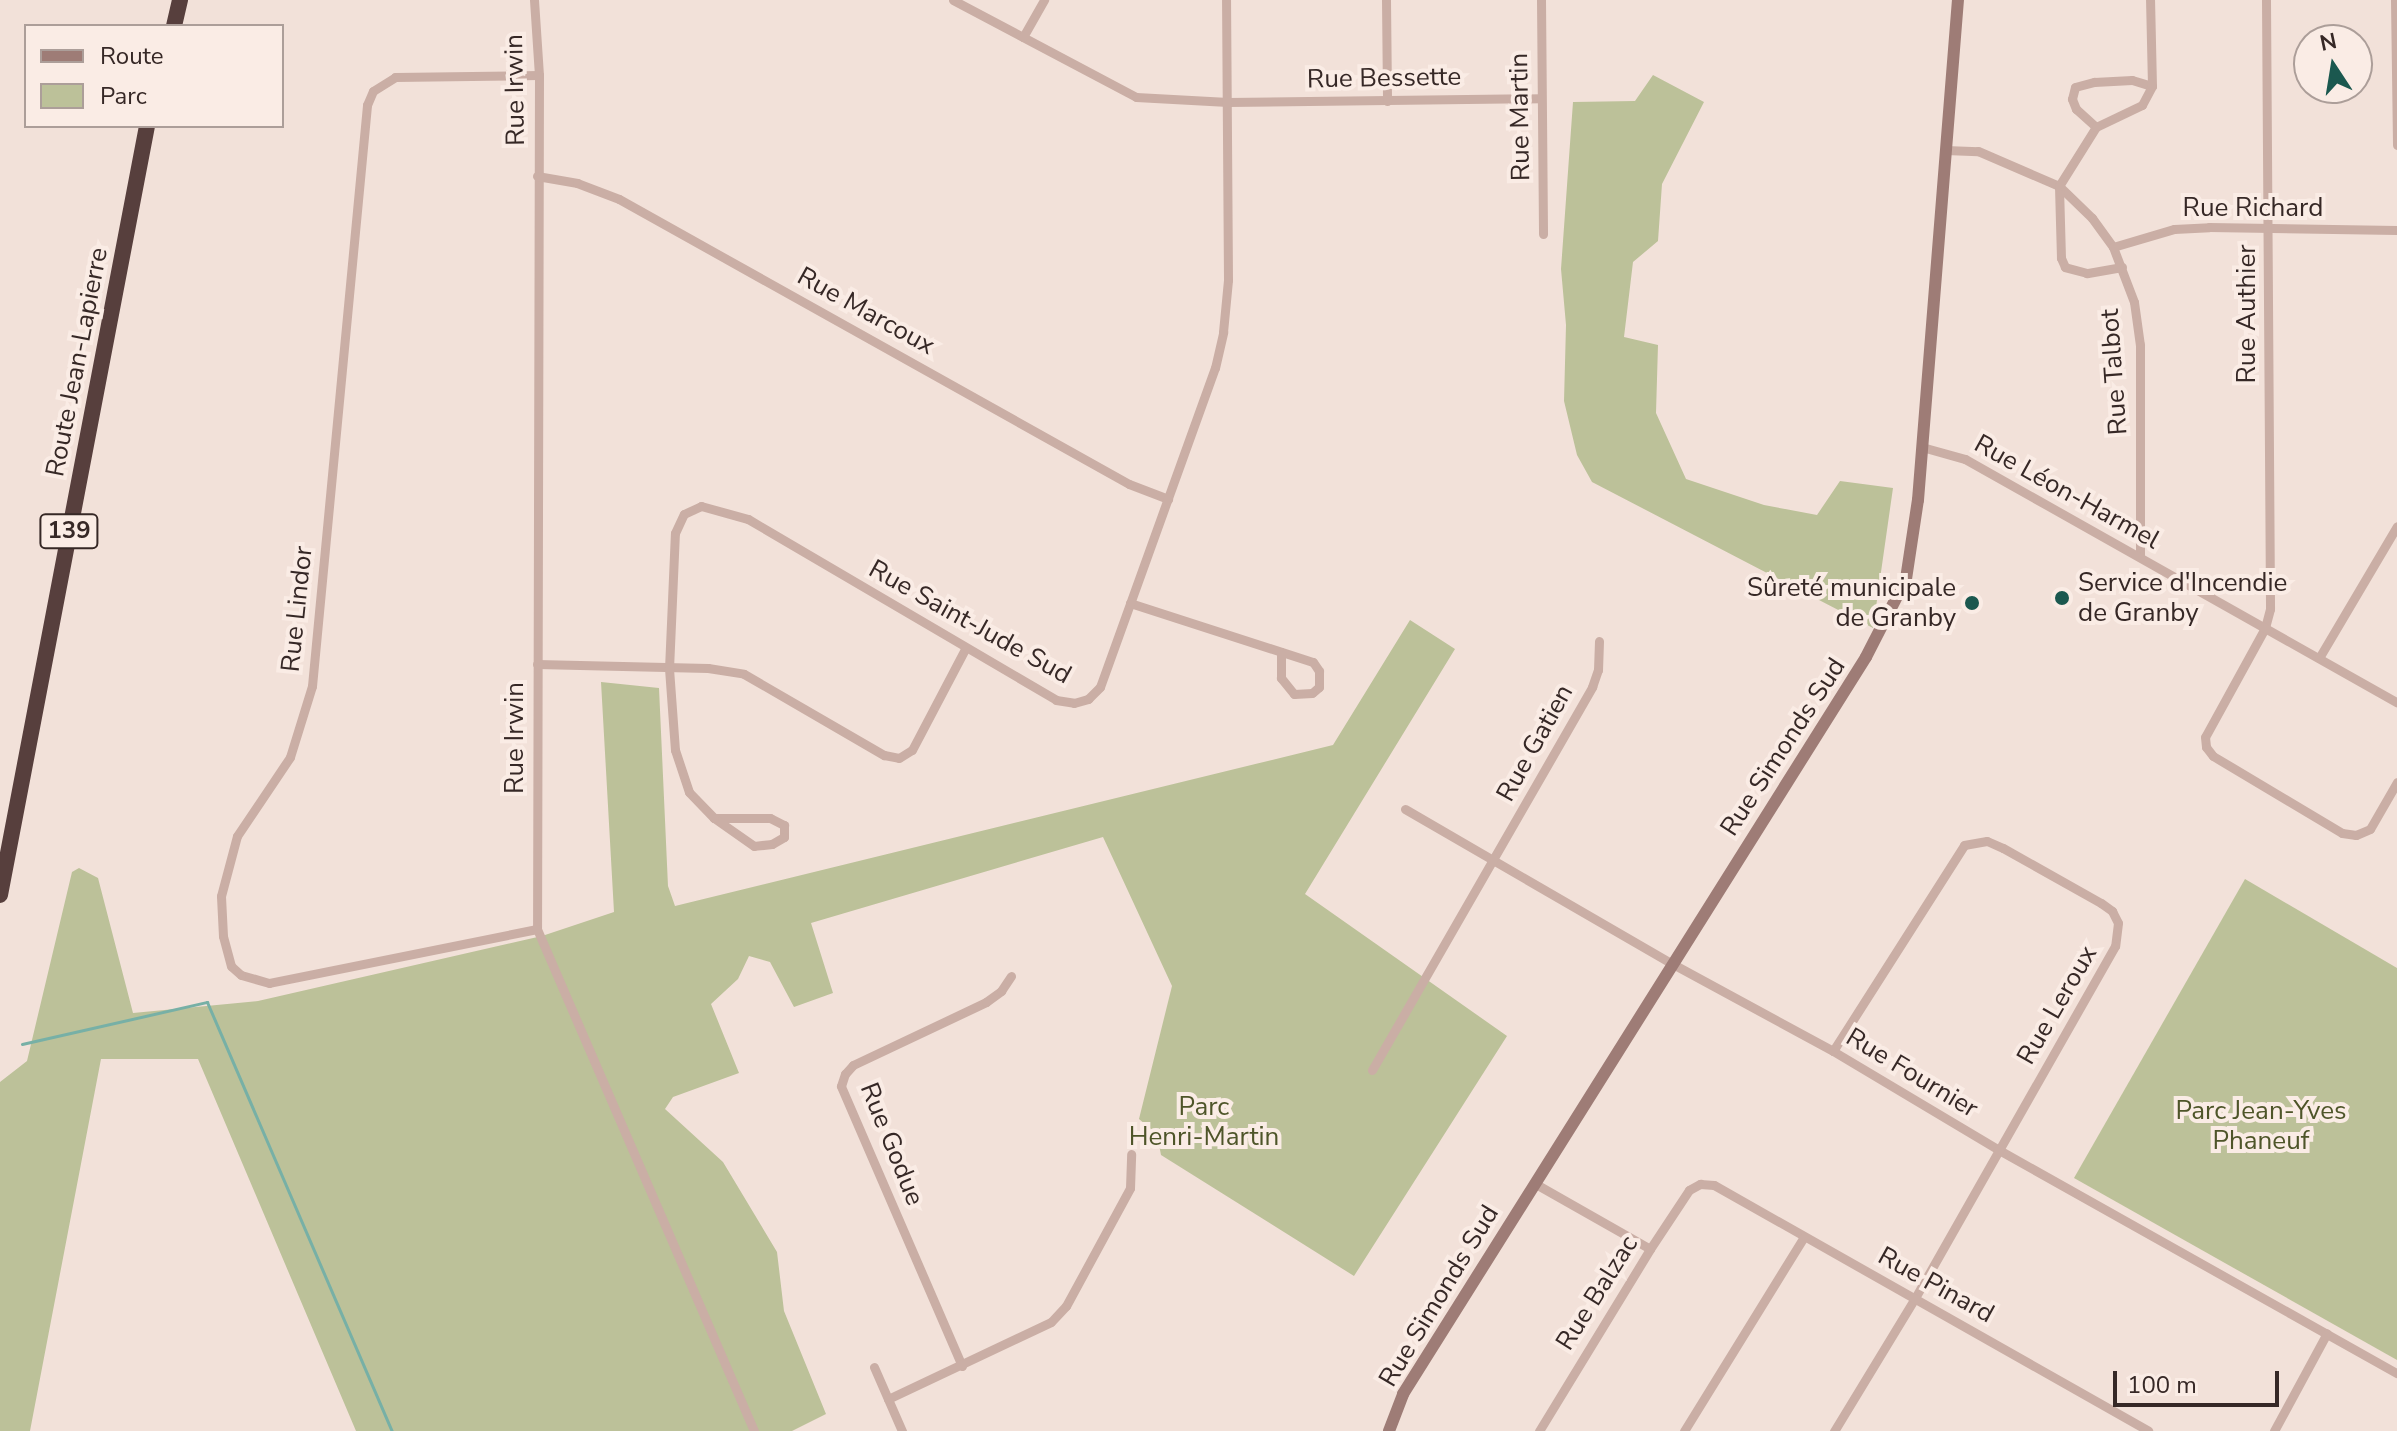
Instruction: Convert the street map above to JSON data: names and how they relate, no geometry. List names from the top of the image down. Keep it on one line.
{"streets":{"highway":["Route Jean-Lapierre","139"],"street":["Rue Bessette","Rue Irwin","Rue Martin","Rue Richard","Rue Marcoux","Rue Authier","Rue Talbot","Rue Léon-Harmel","Rue Lindor","Rue Saint-Jude Sud","Rue Gatien","Rue Simonds Sud","Rue Leroux","Rue Fournier","Rue Godue","Rue Pinard","Rue Balzac"]},"crossings":[["Rue Bessette","Rue Martin"],["Rue Bessette","Rue Saint-Jude Sud"],["Rue Irwin","Rue Marcoux"],["Rue Irwin","Rue Lindor"],["Rue Richard","Rue Authier"],["Rue Richard","Rue Talbot"],["Rue Marcoux","Rue Saint-Jude Sud"],["Rue Authier","Rue Léon-Harmel"],["Rue Talbot","Rue Léon-Harmel"],["Rue Talbot","Rue Simonds Sud"],["Rue Léon-Harmel","Rue Simonds Sud"],["Rue Gatien","Rue Fournier"],["Rue Simonds Sud","Rue Fournier"],["Rue Leroux","Rue Fournier"],["Rue Leroux","Rue Pinard"],["Rue Pinard","Rue Balzac"]],"parks":["Parc Henri-Martin","Parc Jean-Yves Phaneuf"],"places":["Service d'Incendie de Granby","Sûreté municipale de Granby"],"legend":["Route","Parc"],"scale_bar":"100 m","north":"top"}
